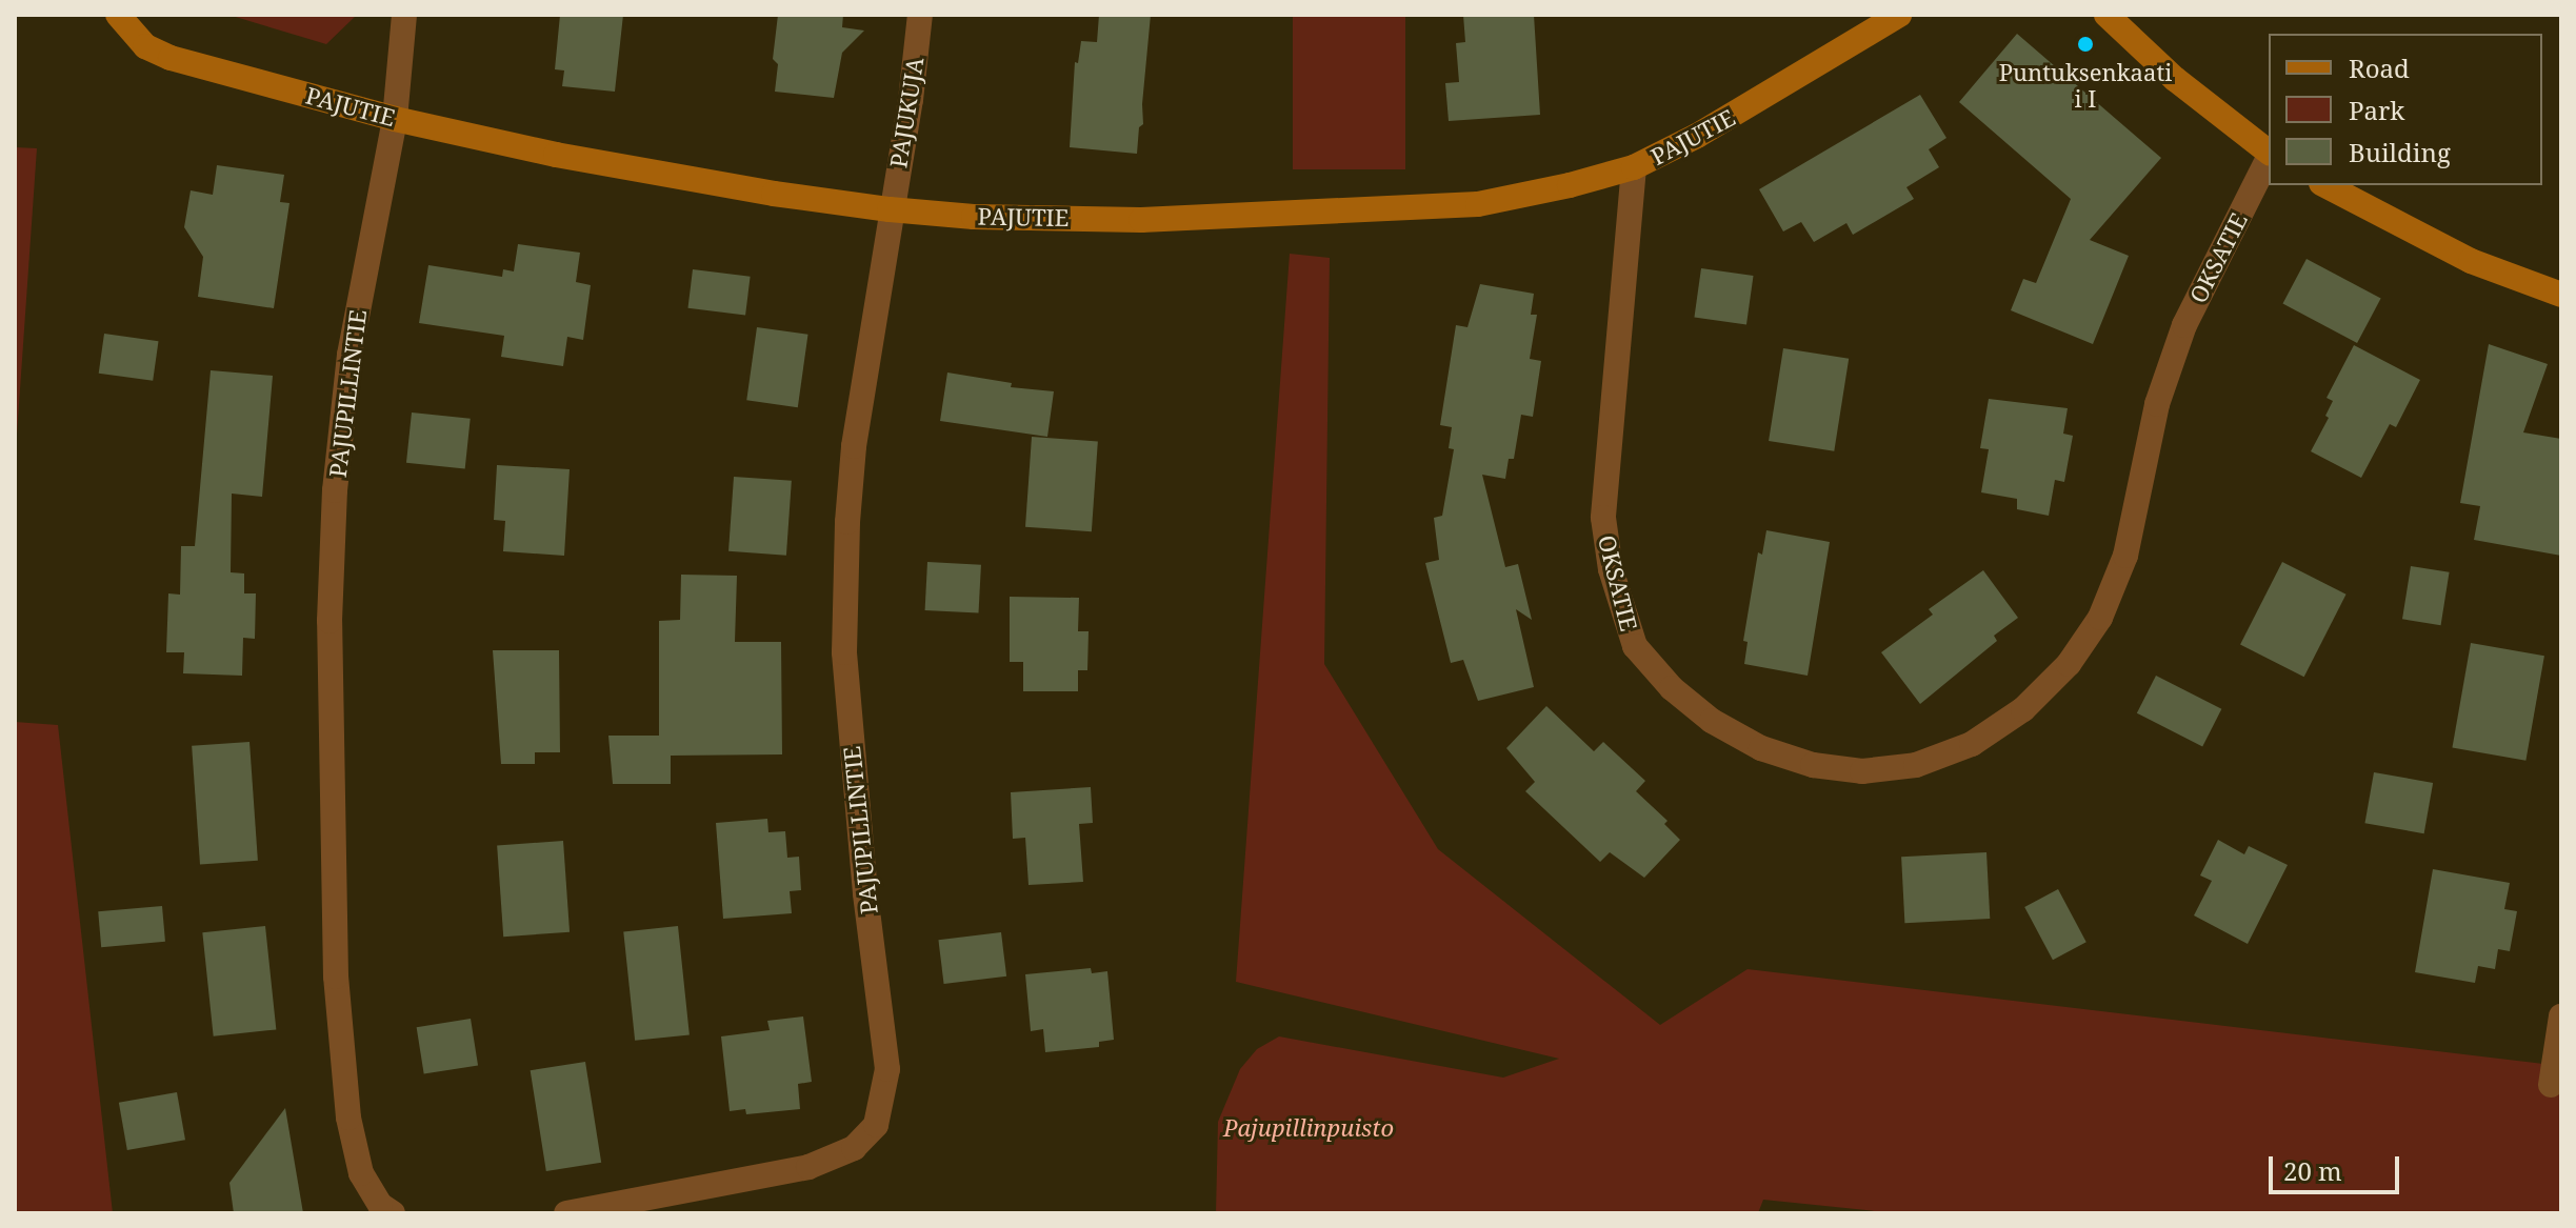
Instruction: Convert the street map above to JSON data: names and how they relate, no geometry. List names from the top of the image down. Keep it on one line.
{"streets":{"street":["PAJUTIE","PAJUKUJA","OKSATIE","PAJUPILLINTIE"]},"crossings":[["PAJUTIE","PAJUKUJA"],["PAJUTIE","OKSATIE"],["PAJUTIE","PAJUPILLINTIE"],["PAJUKUJA","PAJUPILLINTIE"]],"parks":["Pajupillinpuisto"],"places":["Puntuksenkaati i I"],"legend":["Road","Park","Building"],"scale_bar":"20 m"}
